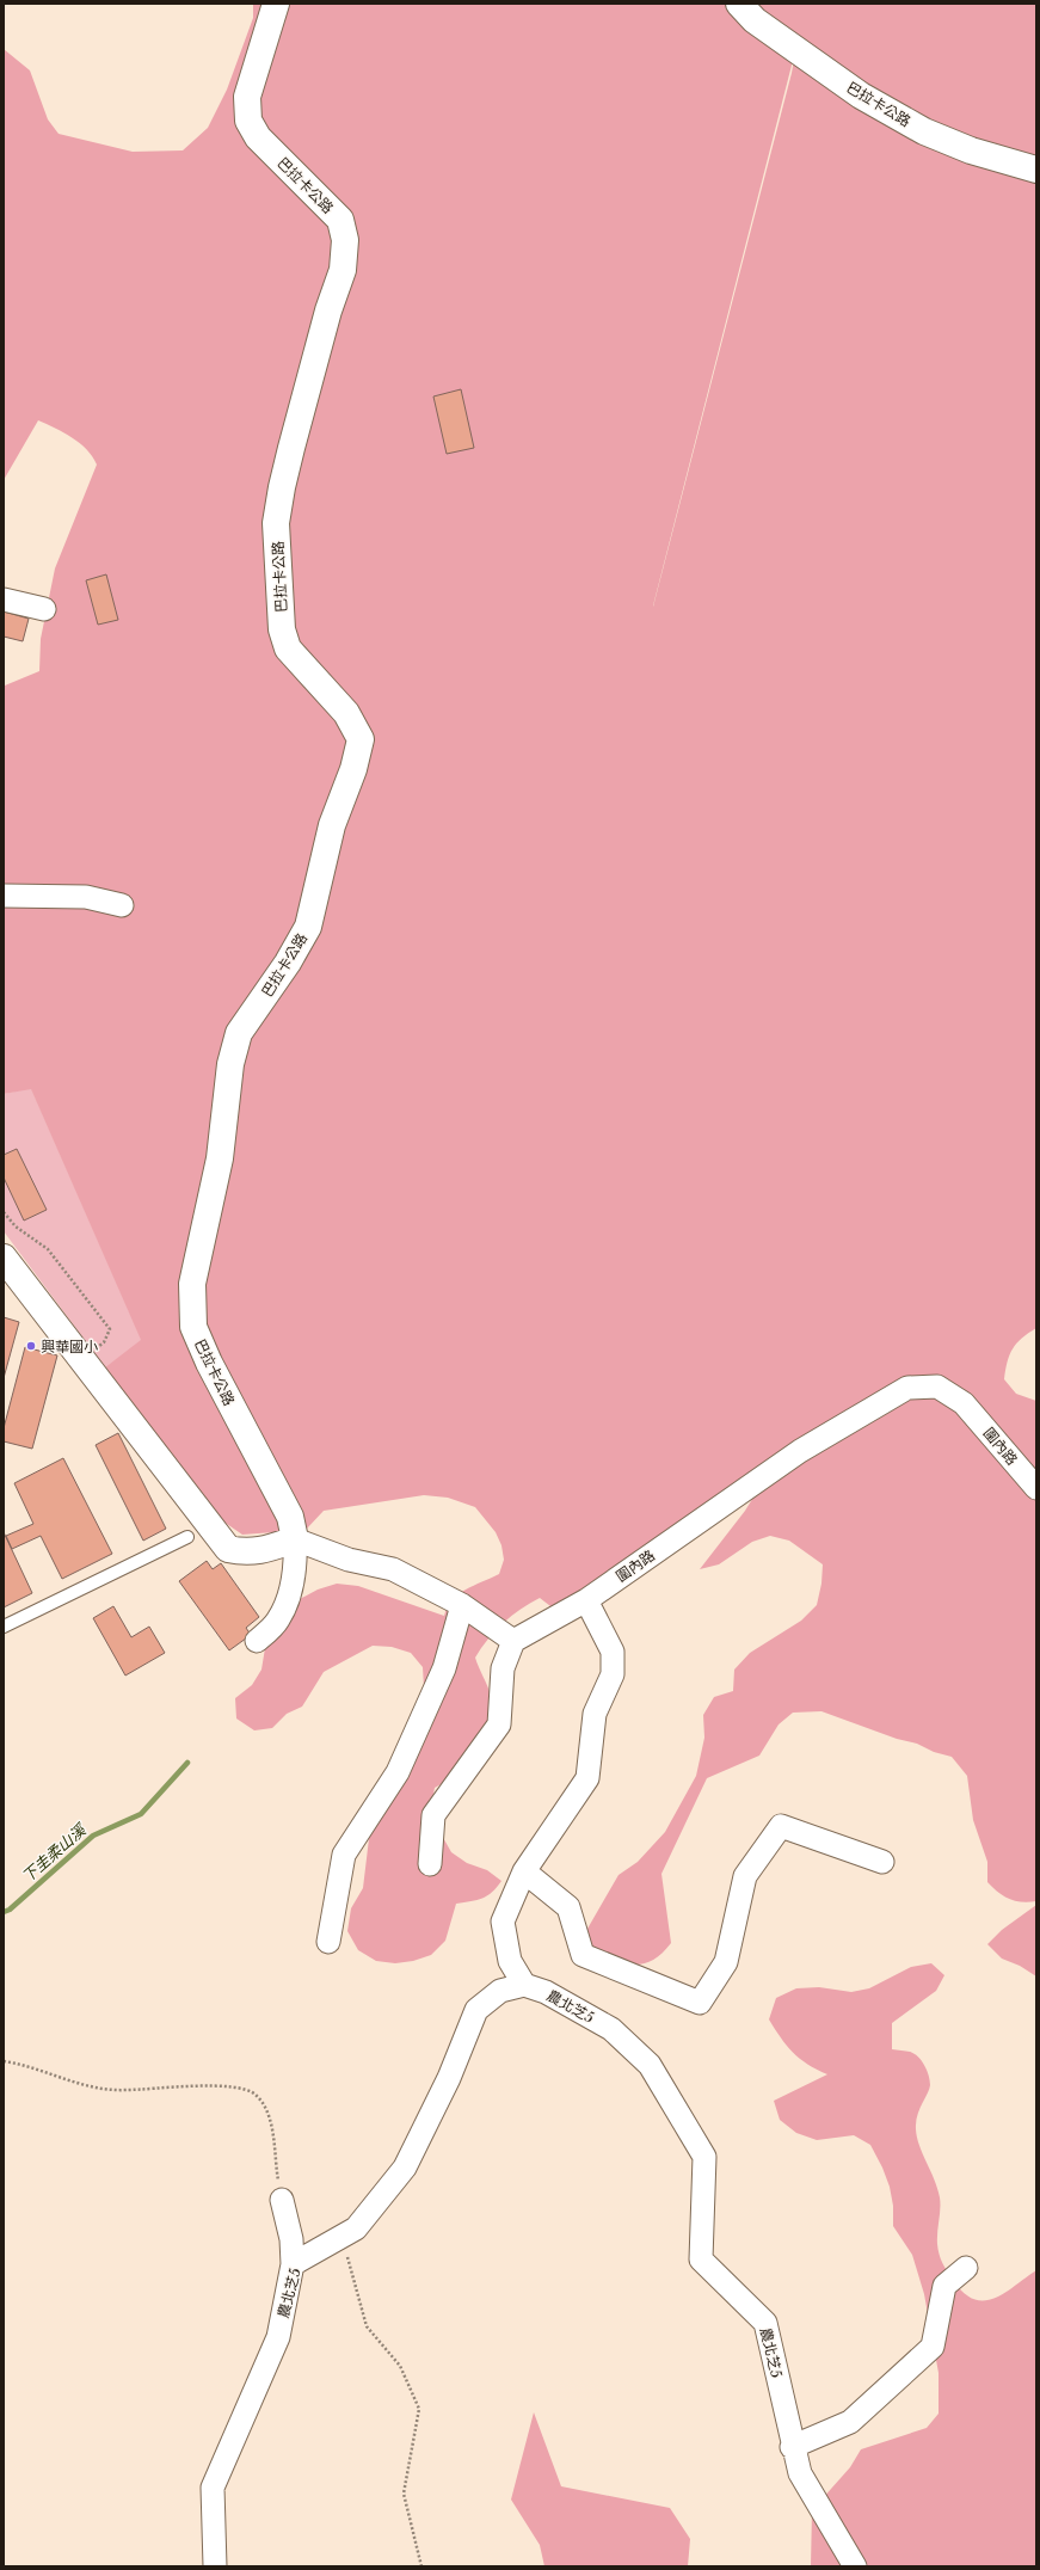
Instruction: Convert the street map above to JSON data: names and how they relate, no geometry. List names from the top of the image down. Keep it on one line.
{"streets":{"main road":["巴拉卡公路"],"street":["圍內路","農北芝5"]},"water":["下圭柔山溪"],"places":["興華國小"]}
